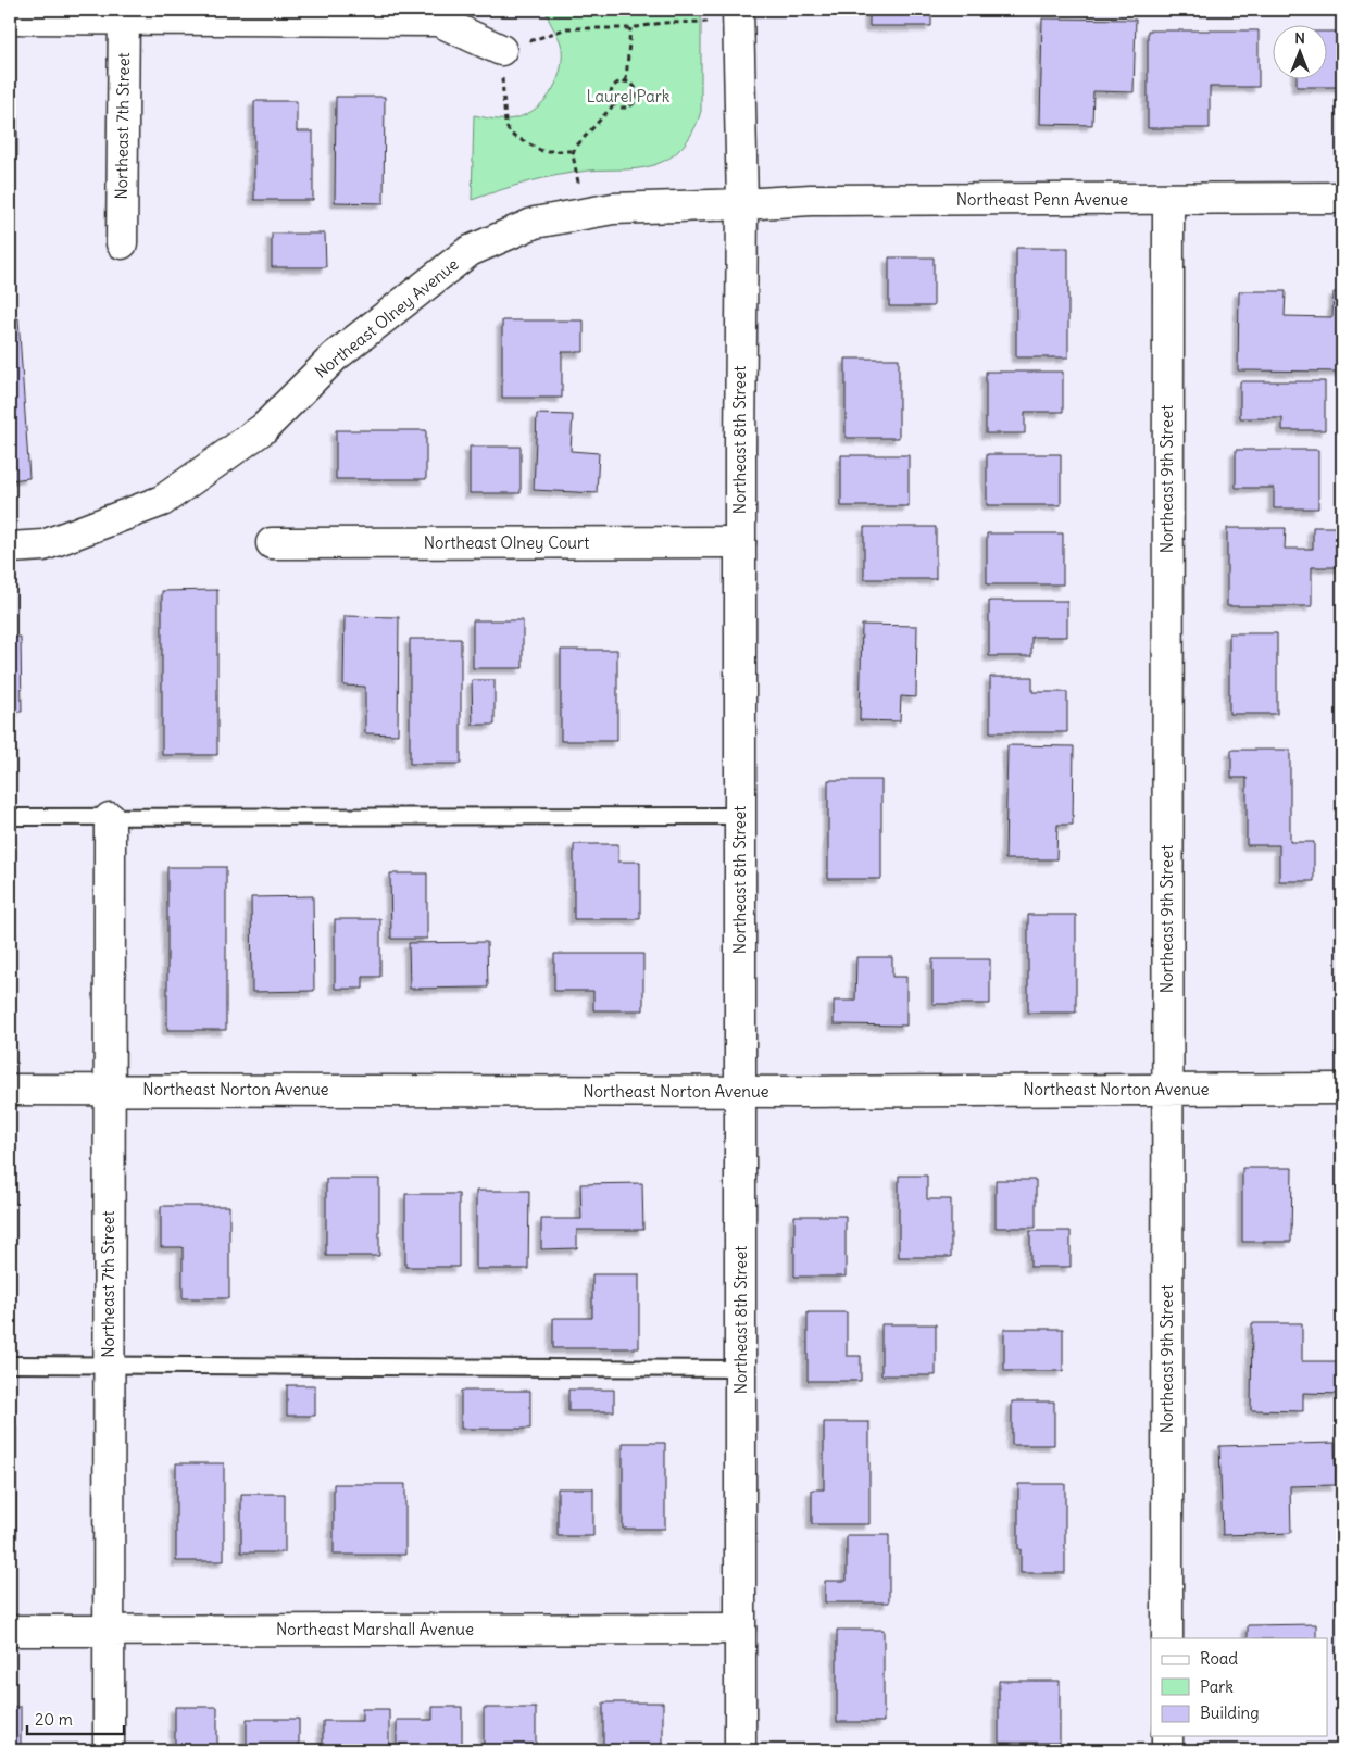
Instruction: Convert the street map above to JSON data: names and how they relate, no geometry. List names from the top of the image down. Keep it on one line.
{"streets":{"street":["Northeast 7th Street","Northeast Penn Avenue","Northeast Olney Avenue","Northeast 8th Street","Northeast 9th Street","Northeast Olney Court","Northeast Norton Avenue","Northeast Marshall Avenue"]},"crossings":[["Northeast 7th Street","Northeast Norton Avenue"],["Northeast 7th Street","Northeast Marshall Avenue"],["Northeast Penn Avenue","Northeast Olney Avenue"],["Northeast Penn Avenue","Northeast 8th Street"],["Northeast Penn Avenue","Northeast 9th Street"],["Northeast Olney Avenue","Northeast 8th Street"],["Northeast 8th Street","Northeast Olney Court"],["Northeast 8th Street","Northeast Norton Avenue"],["Northeast 8th Street","Northeast Marshall Avenue"],["Northeast 9th Street","Northeast Norton Avenue"]],"parks":["Laurel Park"],"legend":["Road","Park","Building"],"scale_bar":"20 m","north":"top"}
